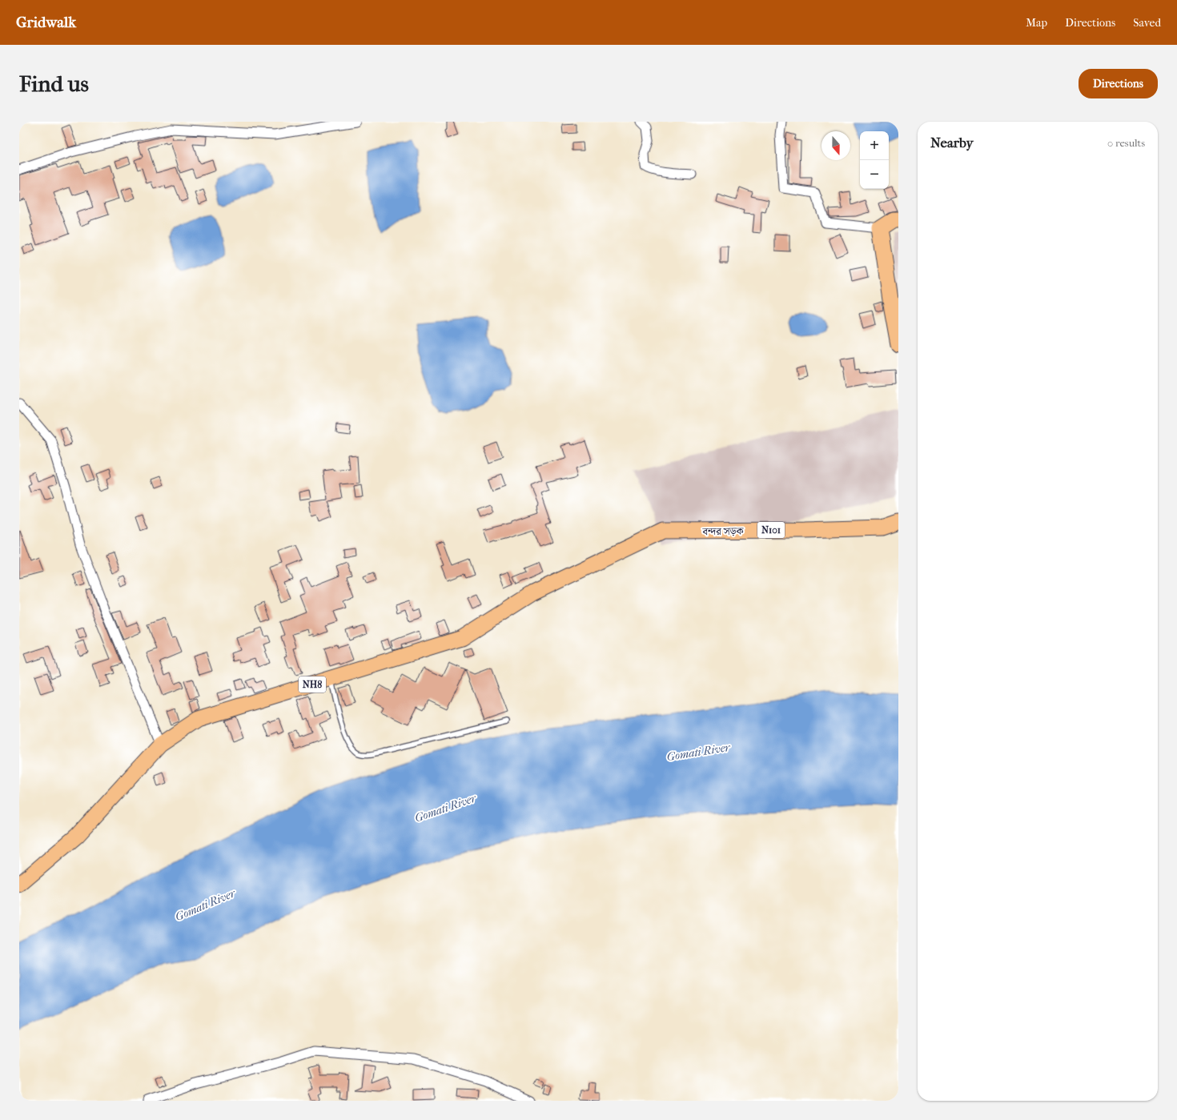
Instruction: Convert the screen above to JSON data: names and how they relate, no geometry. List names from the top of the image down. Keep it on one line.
{"streets":{"highway":["N101","বন্দর সড়ক","NH8"]},"crossings":[["বন্দর সড়ক","NH8"]],"water":["Gomati River"],"north":"bottom","page":{"header":"Gridwalk","nav":["Map","Directions","Saved"],"buttons":"Directions","title":"Find us","heading":["Nearby","0 results"],"map_buttons":["+","−"]}}
